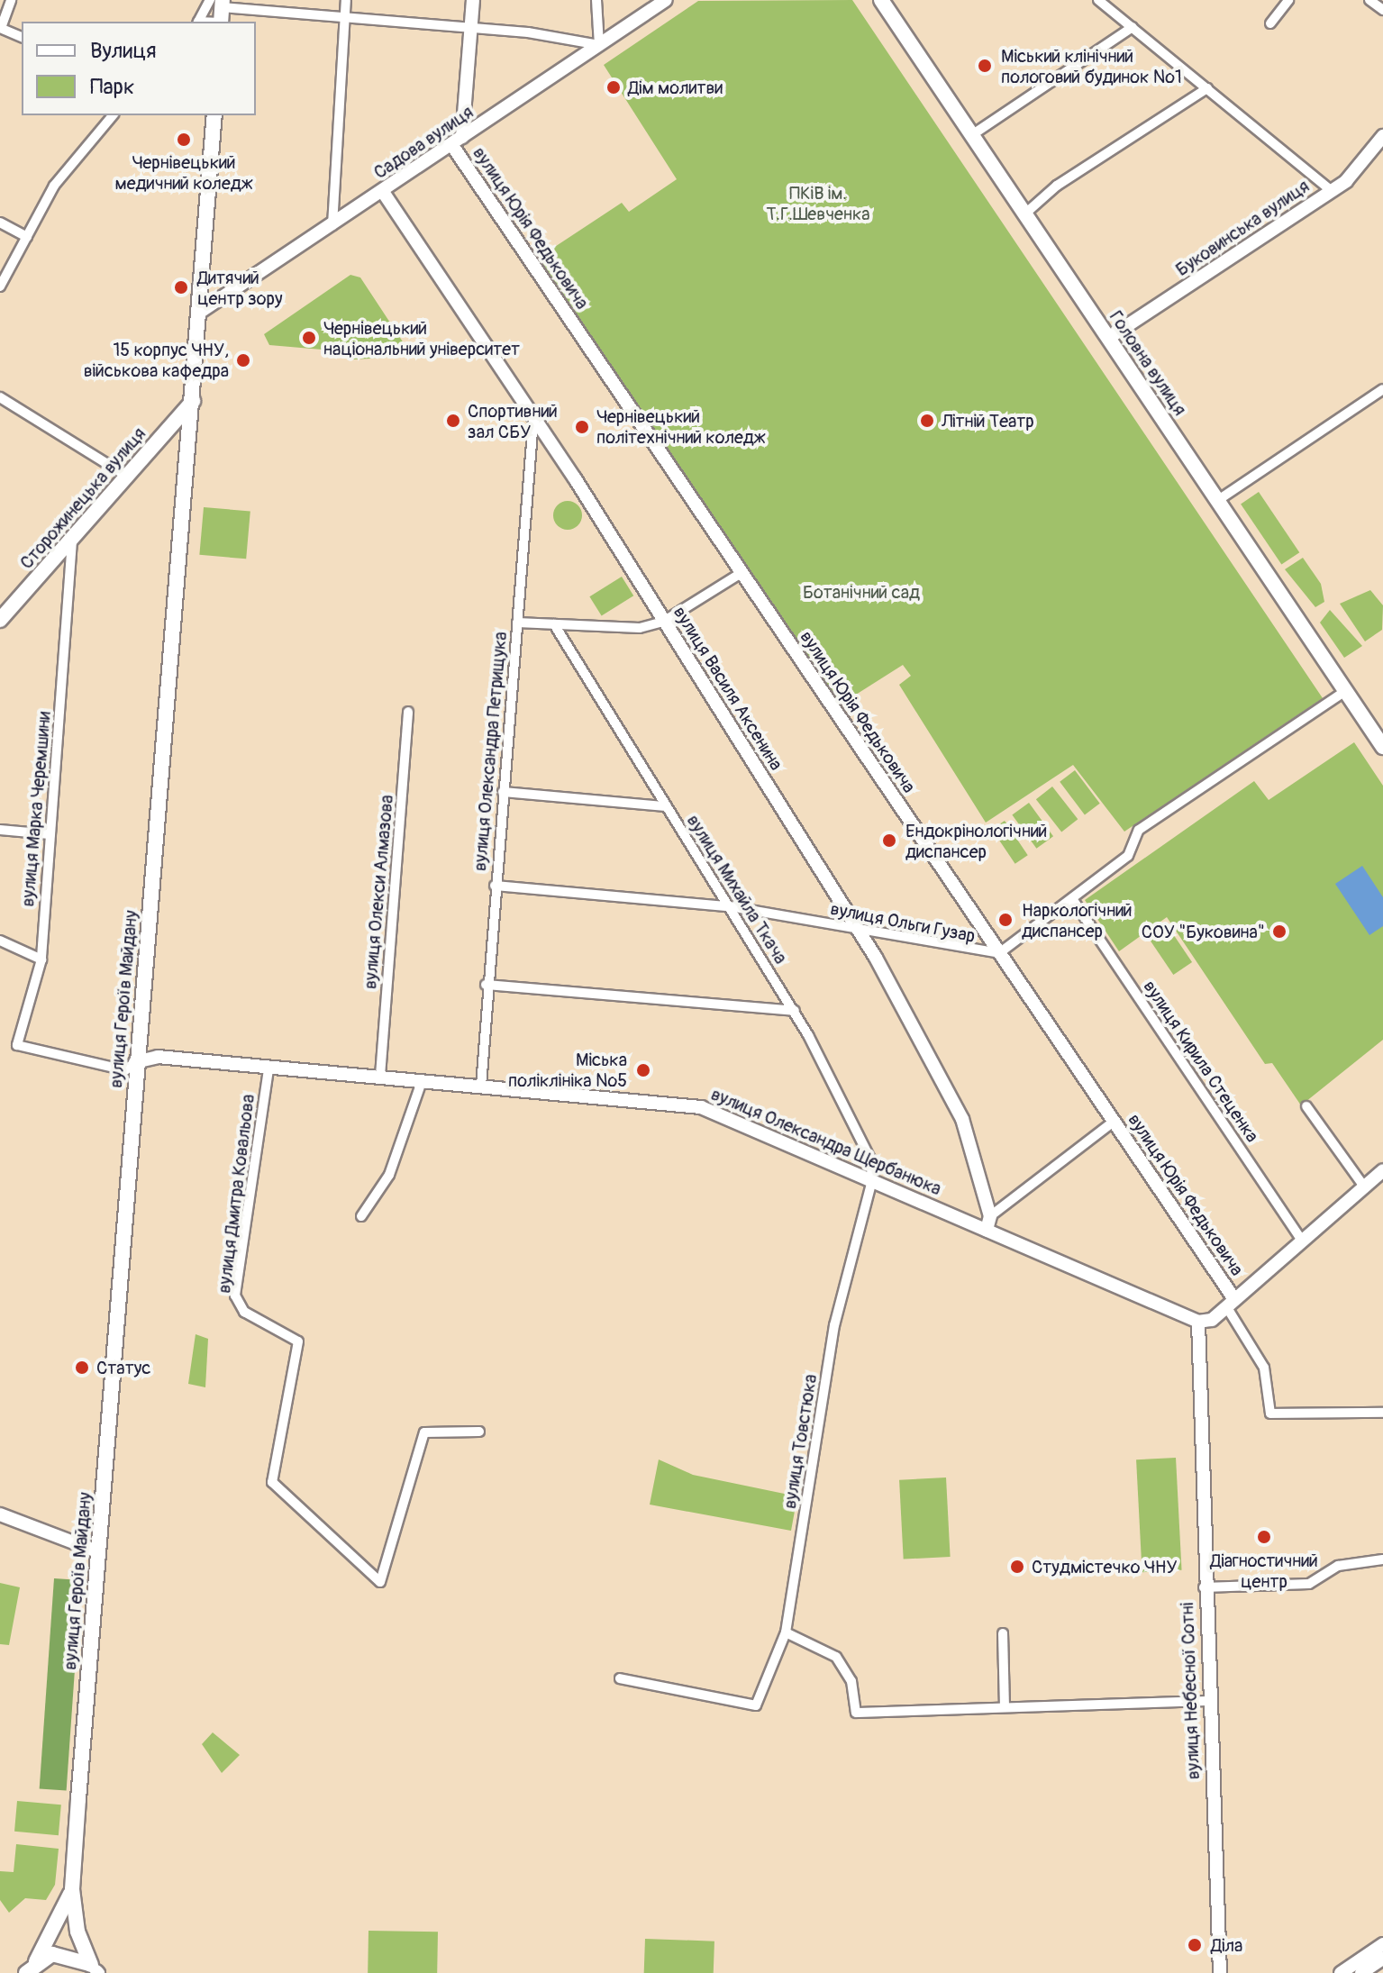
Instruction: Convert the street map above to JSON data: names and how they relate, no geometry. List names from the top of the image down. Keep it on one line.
{"streets":{"main road":["Головна вулиця","Сторожинецька вулиця","вулиця Героїв Майдану"],"street":["Садова вулиця","вулиця Юрія Федьковича","Буковинська вулиця","вулиця Василя Аксенина","вулиця Олександра Петрищука","вулиця Марка Черемшини","вулиця Михайла Ткача","вулиця Олекси Алмазова","вулиця Ольги Гузар","вулиця Кирила Стеценка","вулиця Олександра Щербанюка","вулиця Дмитра Ковальова","вулиця Товстюка","вулиця Небесної Сотні"]},"crossings":[["Садова вулиця","вулиця Юрія Федьковича"],["Садова вулиця","вулиця Василя Аксенина"],["Садова вулиця","вулиця Героїв Майдану"],["вулиця Юрія Федьковича","вулиця Ольги Гузар"],["Буковинська вулиця","Головна вулиця"],["Головна вулиця","вулиця Ольги Гузар"],["Сторожинецька вулиця","вулиця Марка Черемшини"],["Сторожинецька вулиця","вулиця Героїв Майдану"],["вулиця Василя Аксенина","вулиця Олександра Петрищука"],["вулиця Василя Аксенина","вулиця Ольги Гузар"],["вулиця Василя Аксенина","вулиця Олександра Щербанюка"],["вулиця Олександра Петрищука","вулиця Ольги Гузар"],["вулиця Олександра Петрищука","вулиця Олександра Щербанюка"],["вулиця Марка Черемшини","вулиця Героїв Майдану"],["вулиця Марка Черемшини","вулиця Олександра Щербанюка"],["вулиця Михайла Ткача","вулиця Ольги Гузар"],["вулиця Михайла Ткача","вулиця Олександра Щербанюка"],["вулиця Михайла Ткача","вулиця Товстюка"],["вулиця Олекси Алмазова","вулиця Олександра Щербанюка"],["вулиця Ольги Гузар","вулиця Кирила Стеценка"],["вулиця Героїв Майдану","вулиця Олександра Щербанюка"],["вулиця Олександра Щербанюка","вулиця Дмитра Ковальова"],["вулиця Олександра Щербанюка","вулиця Товстюка"],["вулиця Олександра Щербанюка","вулиця Небесної Сотні"]],"parks":["ПКіВ ім. Т.Г.Шевченка","Ботанічний сад"],"places":["Міський клінічний пологовий будинок №1","Дім молитви","Чернівецький медичний коледж","Дитячий центр зору","Чернівецький національний університет","15 корпус ЧНУ, військова кафедра","Спортивний зал СБУ","Літній Театр","Чернівецький політехнічний коледж","Ендокрінологічний диспансер","Наркологічний диспансер","СОУ \"Буковина\"","Міська поліклініка №5","Статус","Діагностичний центр","Студмістечко ЧНУ","Діла"],"legend":["Вулиця","Парк"]}
